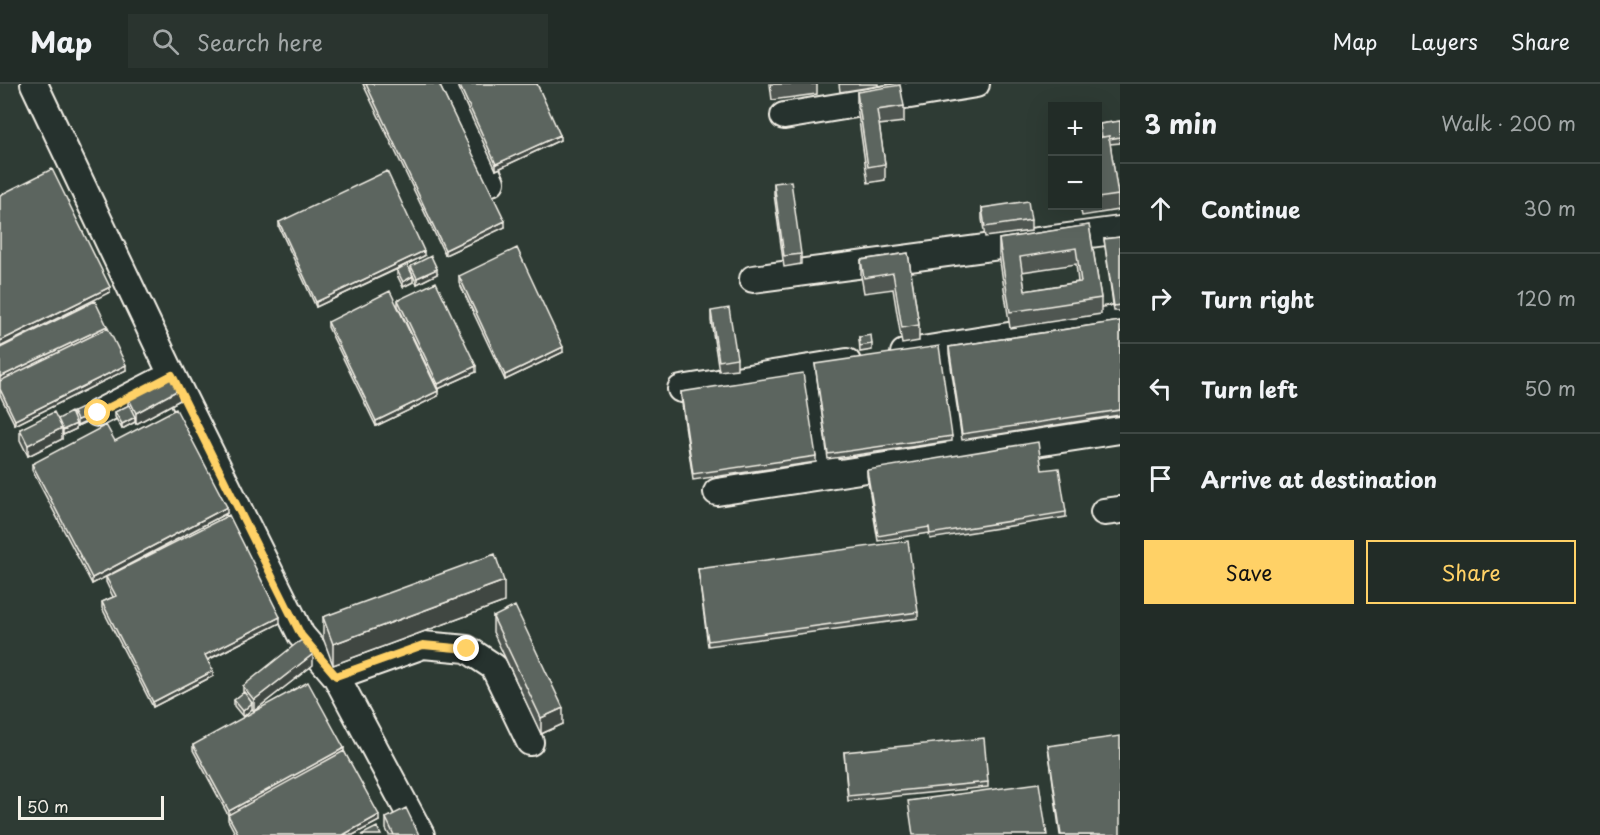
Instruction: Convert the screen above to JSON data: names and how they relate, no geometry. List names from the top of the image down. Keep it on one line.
{"scale_bar":"50 m","page":{"header":"Map","search":"Search here","nav":["Map","Layers","Share"],"heading":["3 min","Walk · 200 m"],"map_buttons":["+","−"],"list":[["Continue","30 m"],["Turn right","120 m"],["Turn left","50 m"],"Arrive at destination"],"buttons":["Save","Share"],"scale":"50 m"}}
